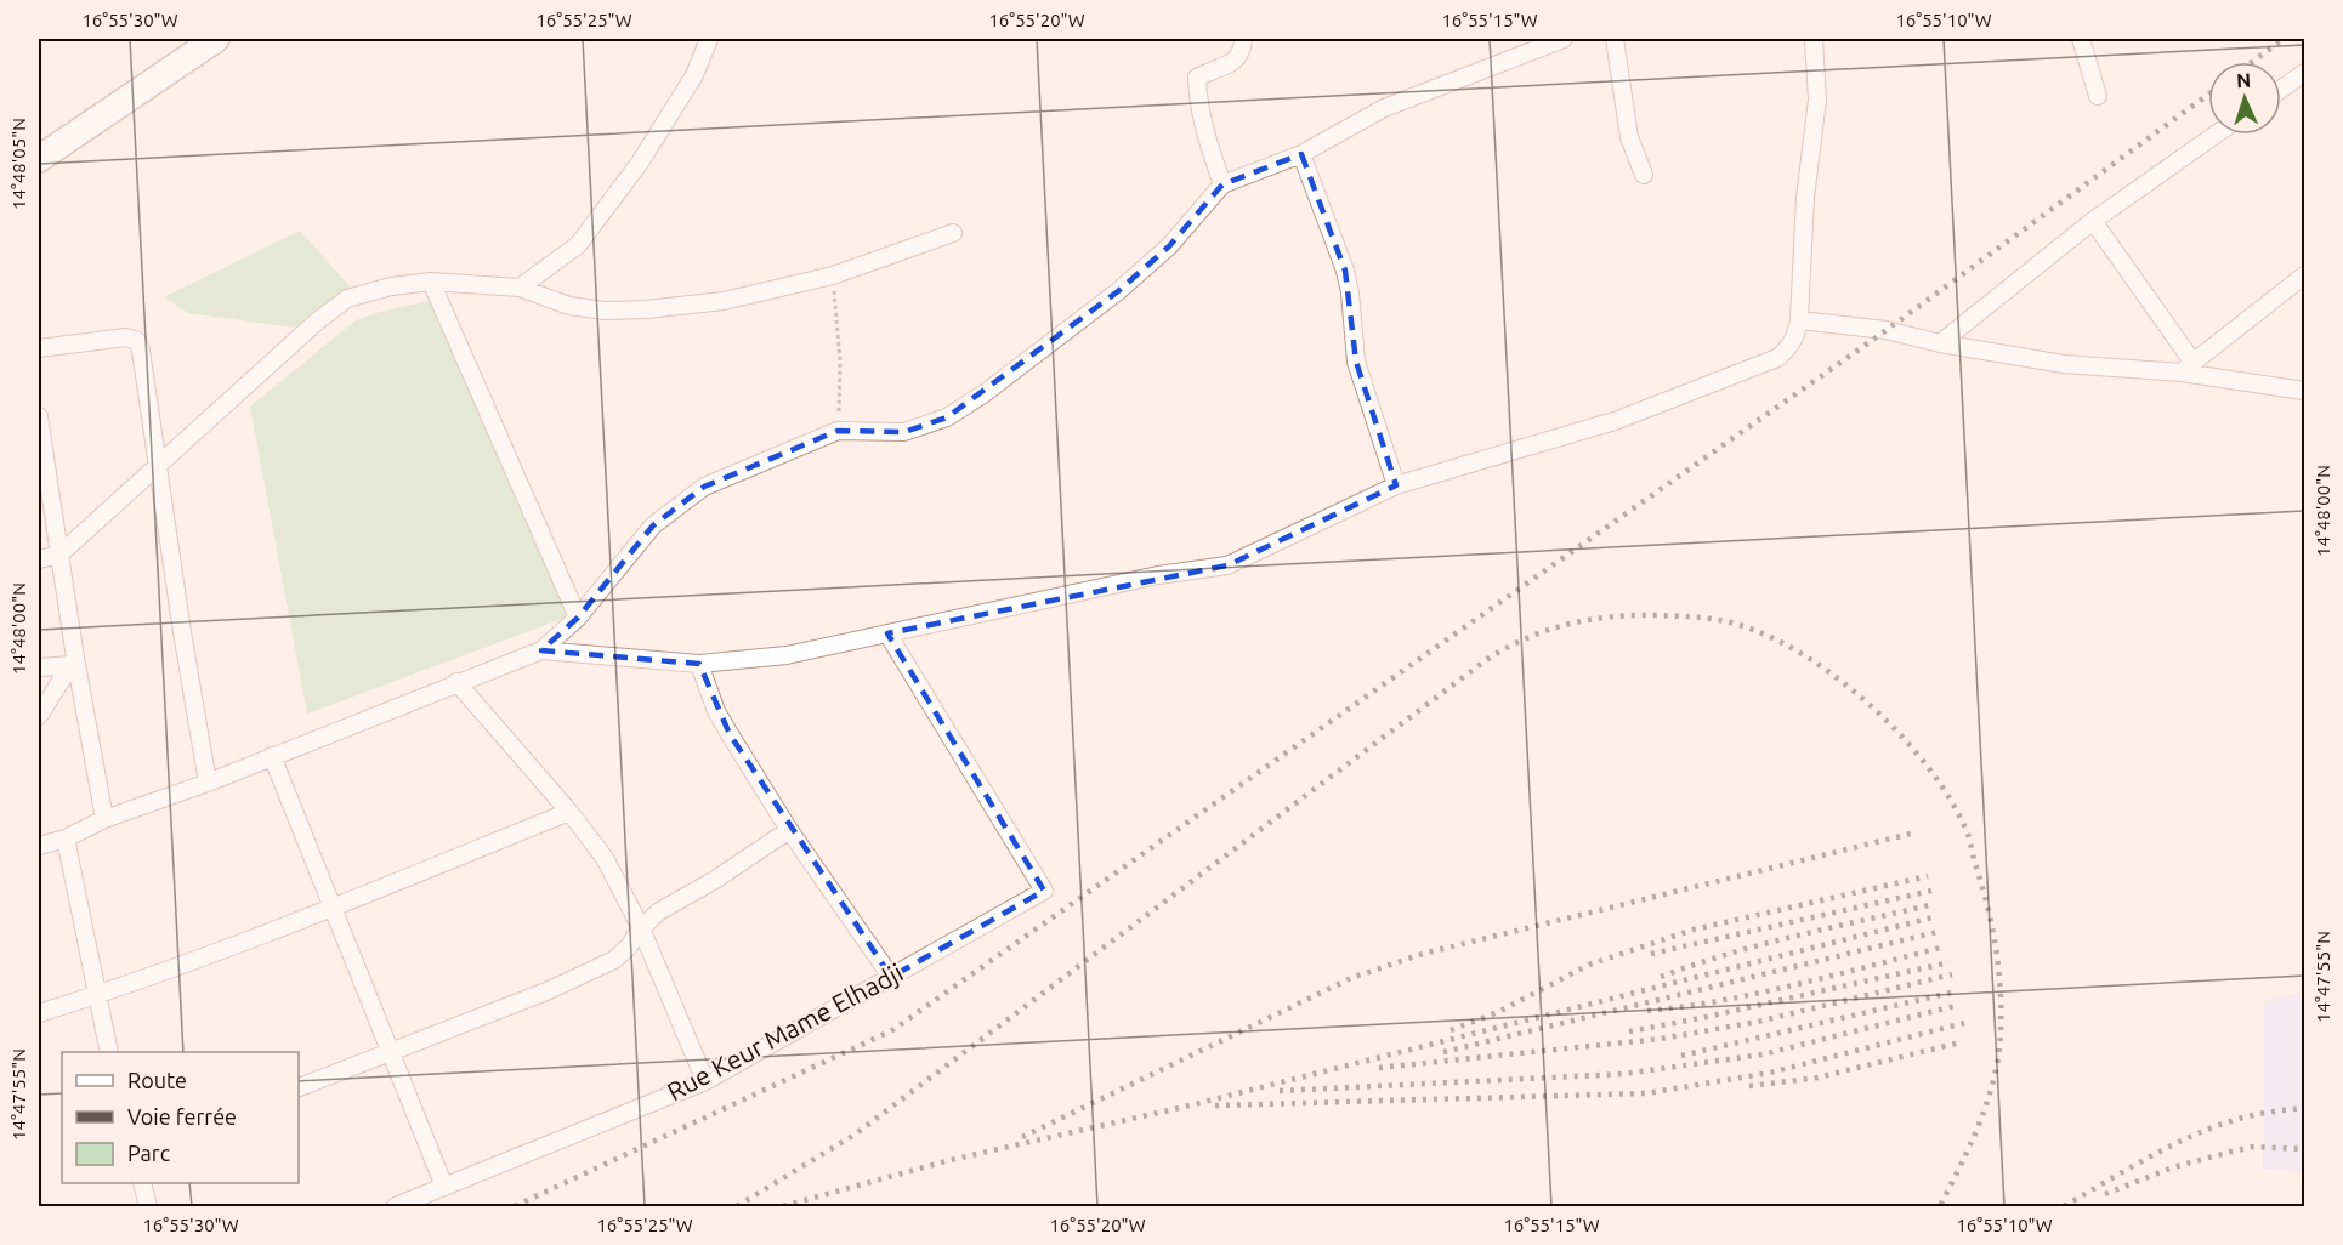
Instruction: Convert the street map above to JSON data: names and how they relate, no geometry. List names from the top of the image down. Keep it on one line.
{"streets":{"street":["Rue Keur Mame Elhadji"]},"legend":["Route","Voie ferrée","Parc"],"north":"top","coordinates":["16°55'30\"W","16°55'25\"W","16°55'20\"W","16°55'15\"W","16°55'10\"W","14°48'05\"N","14°48'00\"N","14°47'55\"N"]}
